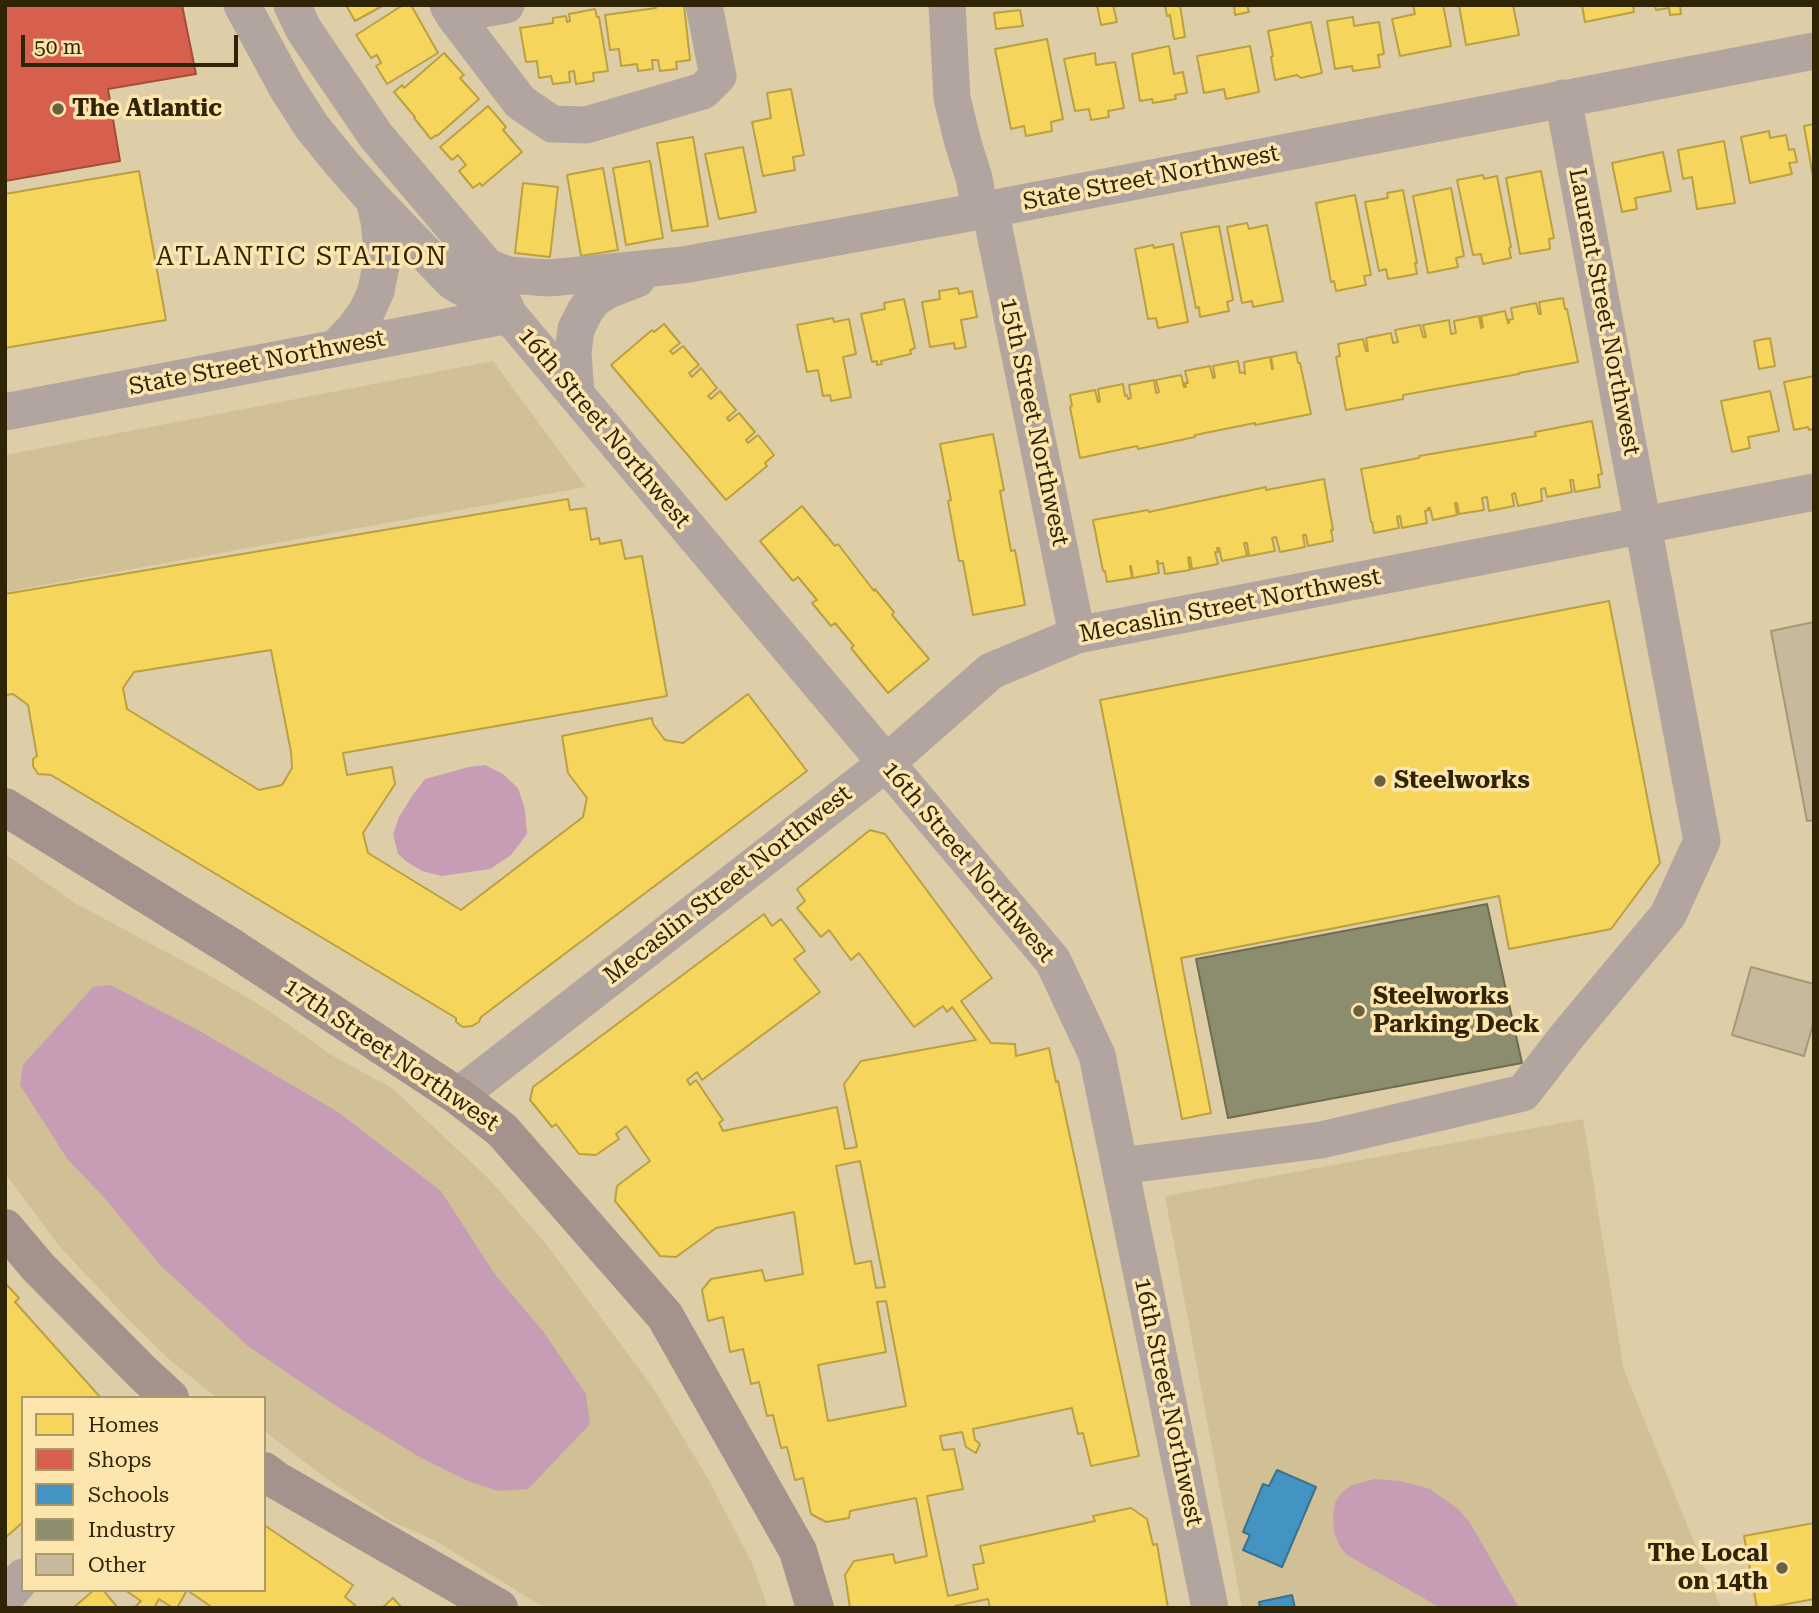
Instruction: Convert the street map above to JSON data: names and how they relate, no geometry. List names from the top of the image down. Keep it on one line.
{"streets":{"main road":["17th Street Northwest"],"street":["State Street Northwest","Laurent Street Northwest","15th Street Northwest","16th Street Northwest","Mecaslin Street Northwest"]},"crossings":[["State Street Northwest","Laurent Street Northwest"],["State Street Northwest","15th Street Northwest"],["State Street Northwest","16th Street Northwest"],["Laurent Street Northwest","16th Street Northwest"],["Laurent Street Northwest","Mecaslin Street Northwest"],["15th Street Northwest","Mecaslin Street Northwest"],["16th Street Northwest","Mecaslin Street Northwest"],["Mecaslin Street Northwest","17th Street Northwest"]],"districts":["ATLANTIC STATION"],"places":["The Atlantic","Steelworks","Steelworks Parking Deck","The Local on 14th"],"legend":["Homes","Shops","Schools","Industry","Other"],"scale_bar":"50 m"}
